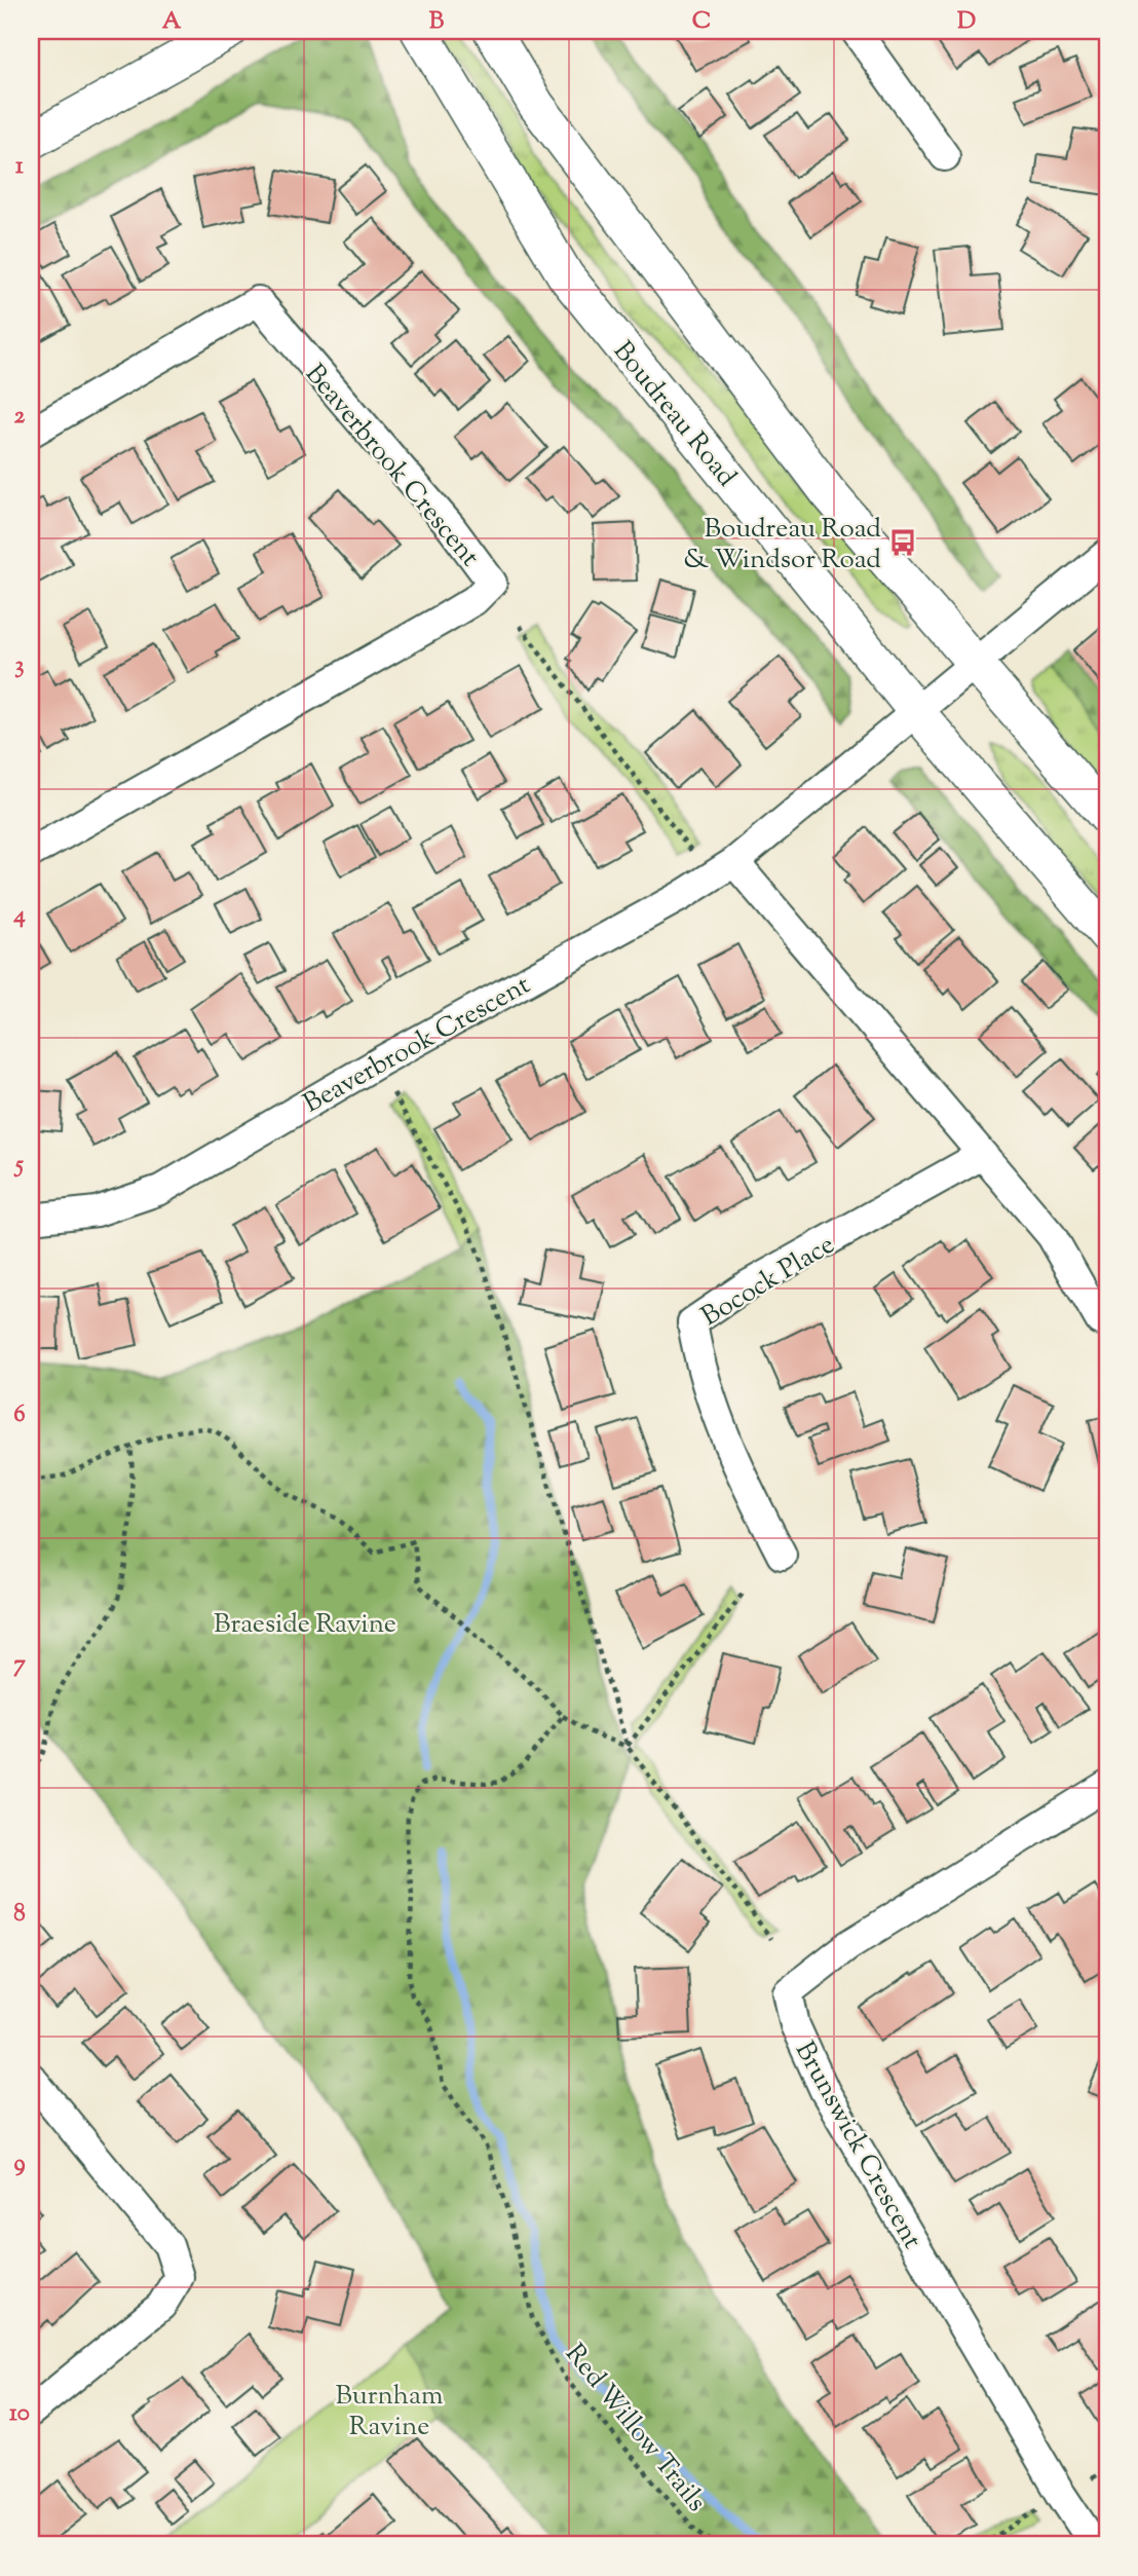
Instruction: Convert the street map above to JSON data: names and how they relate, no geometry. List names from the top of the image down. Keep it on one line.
{"streets":{"main road":["Boudreau Road"],"street":["Beaverbrook Crescent","Bocock Place","Brunswick Crescent"],"path":["Red Willow Trails"]},"crossings":[["Boudreau Road","Beaverbrook Crescent"]],"parks":["Braeside Ravine","Burnham Ravine"],"places":{"bus stop":["Boudreau Road & Windsor Road"]},"grid":{"columns":["A","B","C","D"],"rows":["1","2","3","4","5","6","7","8","9","10"]}}
